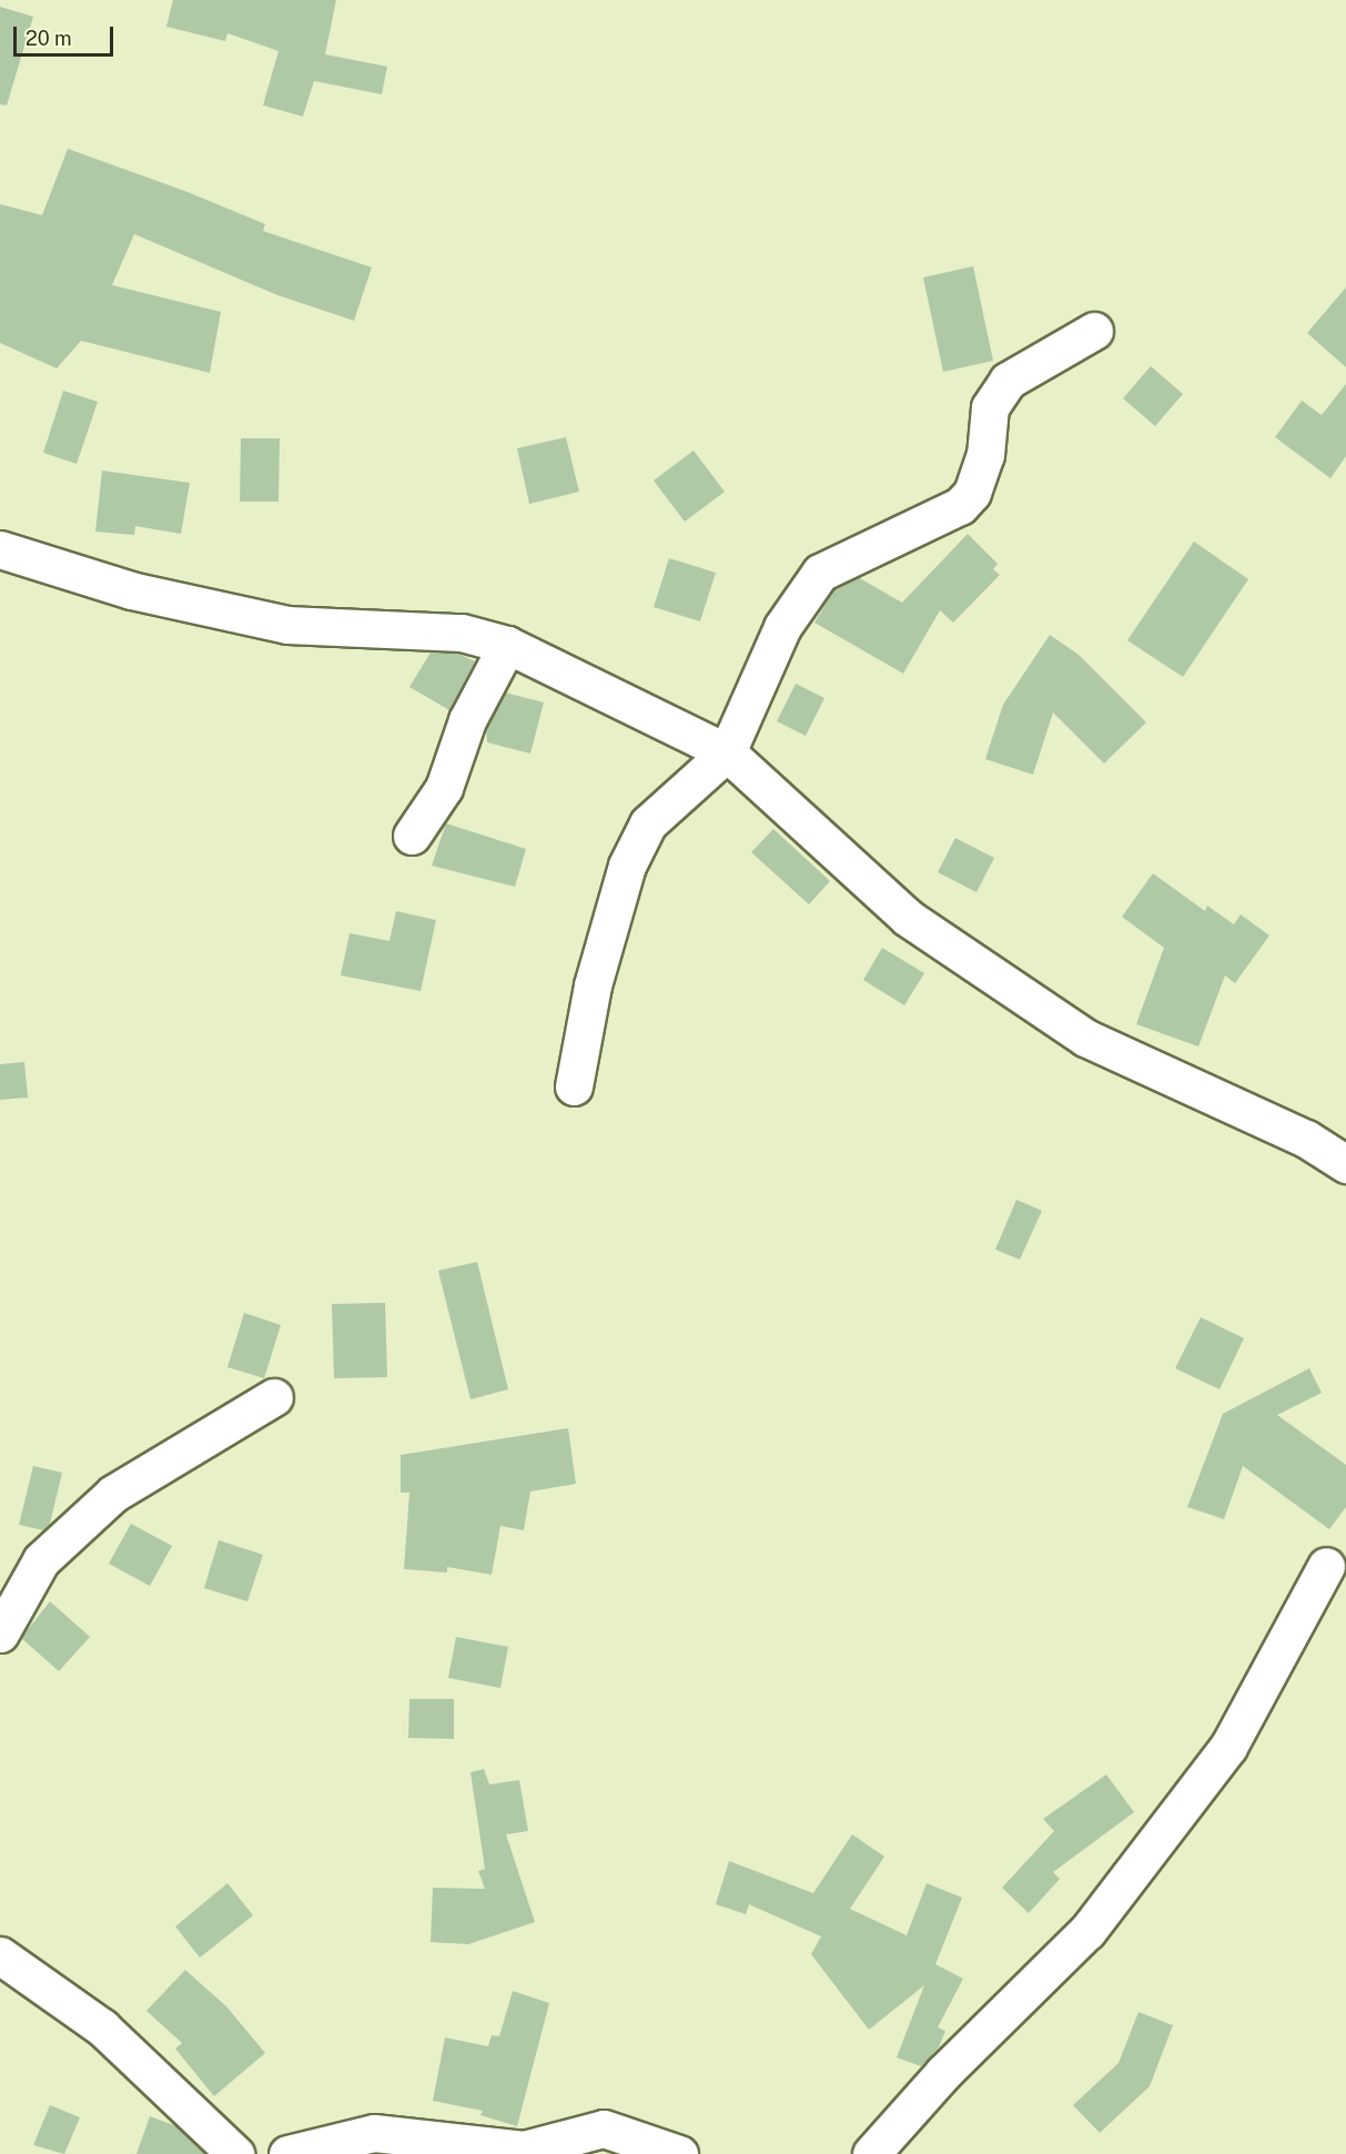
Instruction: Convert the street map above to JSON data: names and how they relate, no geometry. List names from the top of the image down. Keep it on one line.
{"scale_bar":"20 m"}
